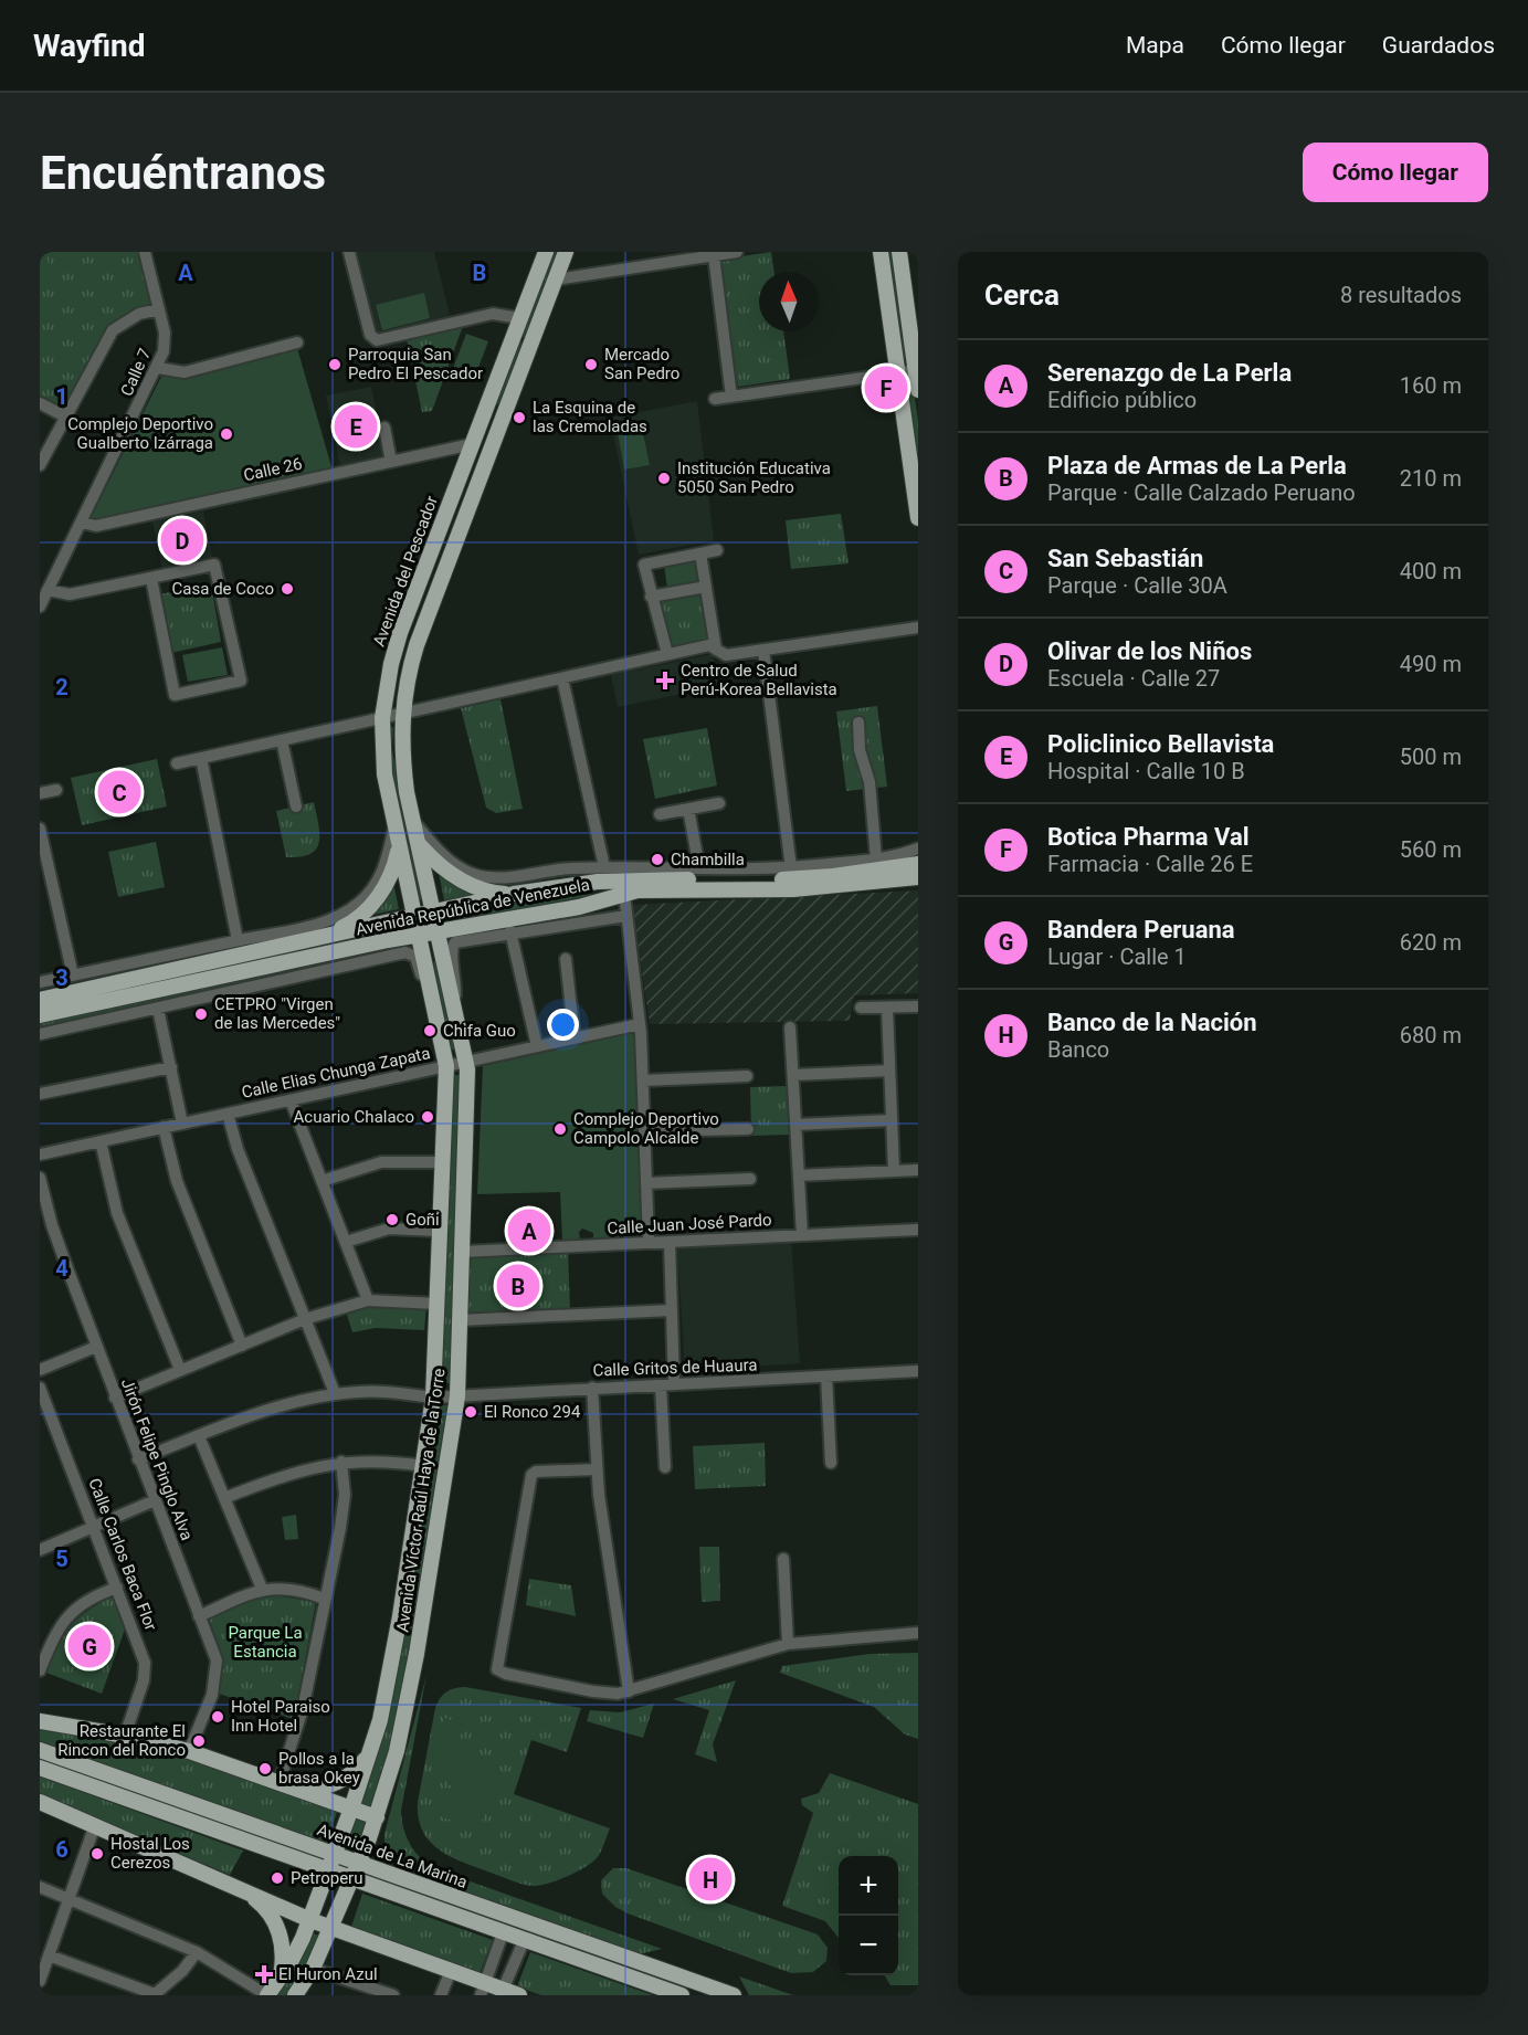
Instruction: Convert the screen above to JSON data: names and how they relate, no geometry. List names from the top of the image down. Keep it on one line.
{"streets":{"main road":["Avenida del Pescador","Avenida República de Venezuela","Avenida Víctor Raúl Haya de la Torre","Avenida de La Marina"],"street":["Calle 7","Calle 26","Calle Elias Chunga Zapata","Calle Juan José Pardo","Calle Gritos de Huaura","Jirón Felipe Pinglo Alva","Calle Carlos Baca Flor"]},"crossings":[["Calle 7","Calle 26"],["Calle 26","Avenida del Pescador"],["Avenida del Pescador","Avenida República de Venezuela"],["Avenida del Pescador","Avenida Víctor Raúl Haya de la Torre"],["Avenida República de Venezuela","Avenida Víctor Raúl Haya de la Torre"],["Calle Elias Chunga Zapata","Avenida Víctor Raúl Haya de la Torre"],["Calle Juan José Pardo","Avenida Víctor Raúl Haya de la Torre"],["Calle Gritos de Huaura","Jirón Felipe Pinglo Alva"],["Calle Gritos de Huaura","Avenida Víctor Raúl Haya de la Torre"],["Jirón Felipe Pinglo Alva","Avenida de La Marina"],["Avenida Víctor Raúl Haya de la Torre","Avenida de La Marina"],["Calle Carlos Baca Flor","Avenida de La Marina"]],"parks":["Parque La Estancia"],"places":{"other":["Parroquia San Pedro El Pescador","Mercado San Pedro","La Esquina de las Cremoladas","Complejo Deportivo Gualberto Izárraga","Institución Educativa 5050 San Pedro","Casa de Coco","Chambilla","CETPRO \"Virgen de las Mercedes\"","Chifa Guo","Acuario Chalaco","Complejo Deportivo Campolo Alcalde","Goñi","El Ronco 294","Hotel Paraiso Inn Hotel","Restaurante El Rincon del Ronco","Pollos a la brasa Okey","Hostal Los Cerezos","Petroperu"],"health":["Centro de Salud Perú-Korea Bellavista","El Huron Azul"]},"north":"top","page":{"header":"Wayfind","nav":["Mapa","Cómo llegar","Guardados"],"buttons":"Cómo llegar","title":"Encuéntranos","heading":["Cerca","8 resultados"],"list":[{"mark":"A","name":"Serenazgo de La Perla","note":"Edificio público","value":"160 m"},{"mark":"B","name":"Plaza de Armas de La Perla","note":"Parque · Calle Calzado Peruano","value":"210 m"},{"mark":"C","name":"San Sebastián","note":"Parque · Calle 30A","value":"400 m"},{"mark":"D","name":"Olivar de los Niños","note":"Escuela · Calle 27","value":"490 m"},{"mark":"E","name":"Policlinico Bellavista","note":"Hospital · Calle 10 B","value":"500 m"},{"mark":"F","name":"Botica Pharma Val","note":"Farmacia · Calle 26 E","value":"560 m"},{"mark":"G","name":"Bandera Peruana","note":"Lugar · Calle 1","value":"620 m"},{"mark":"H","name":"Banco de la Nación","note":"Banco","value":"680 m"}],"pins":["F","E","D","C","A","B","G","H"],"map_buttons":["+","−"]},"grid":{"columns":["A","B"],"rows":["1","2","3","4","5","6"]}}
